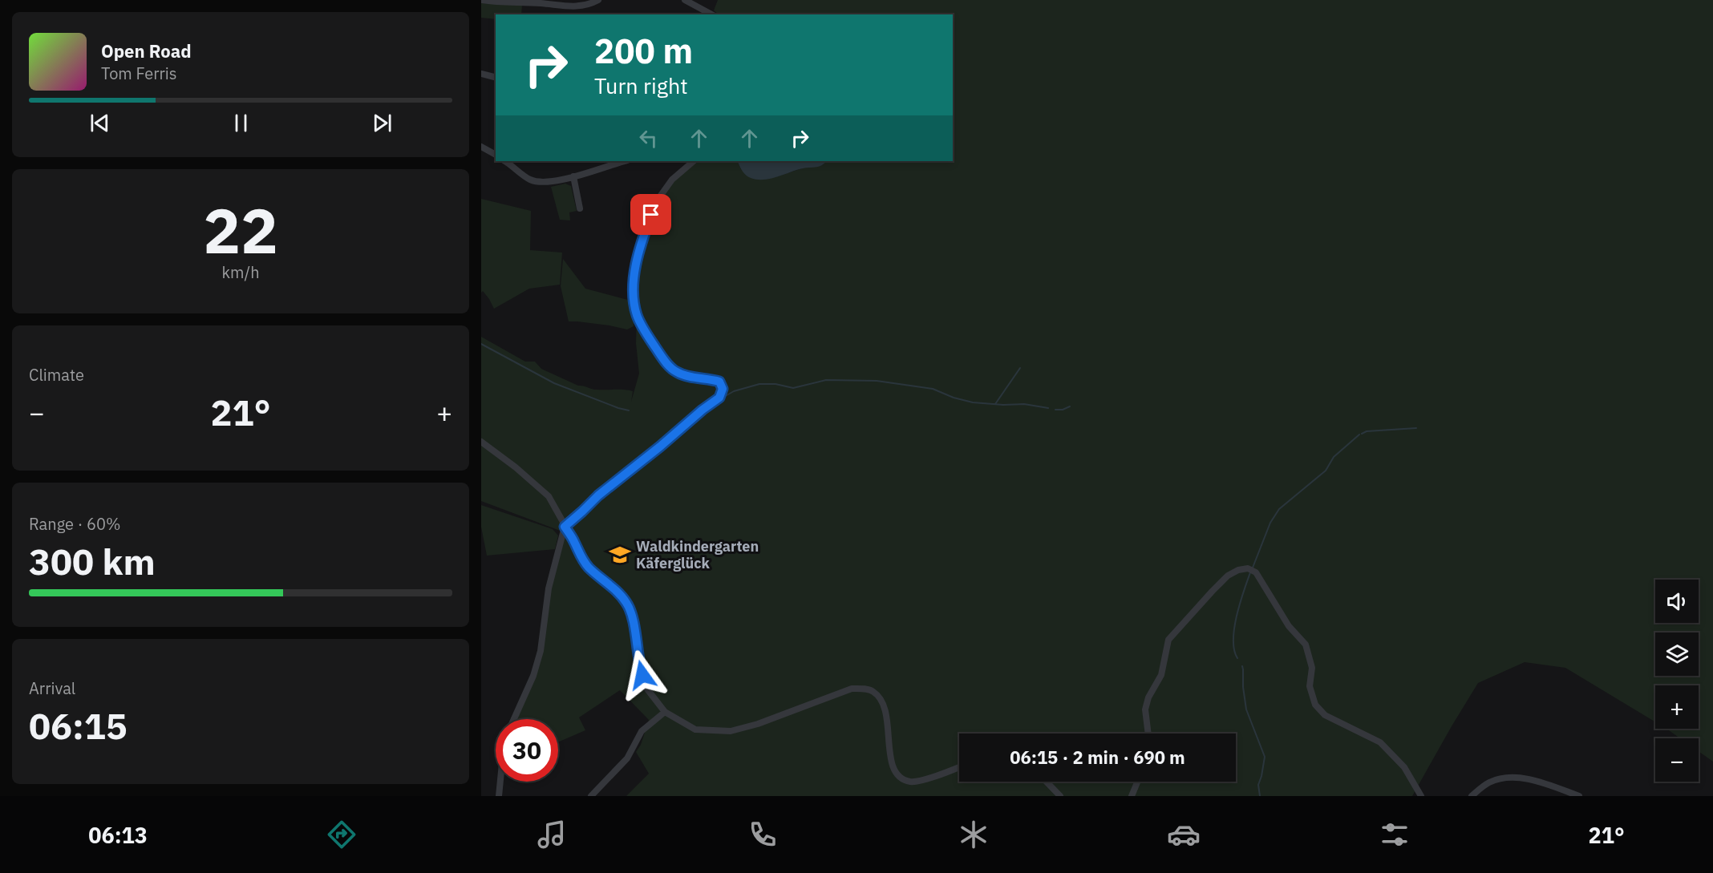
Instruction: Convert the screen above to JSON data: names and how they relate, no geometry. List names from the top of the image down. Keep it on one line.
{"places":{"school or university":["Waldkindergarten Käferglück"]},"page":{"turn":["200 m","Turn right"],"song":["Open Road","Tom Ferris"],"tile":[["22","km/h"],"Climate",["Range · 60%","300 km"],["Arrival","06:15"]],"heat":["−","21°","+"],"map_buttons":["+","−"],"limit":"30","trip":"06:15 · 2 min · 690 m","tabs":["06:13","21°"]}}
